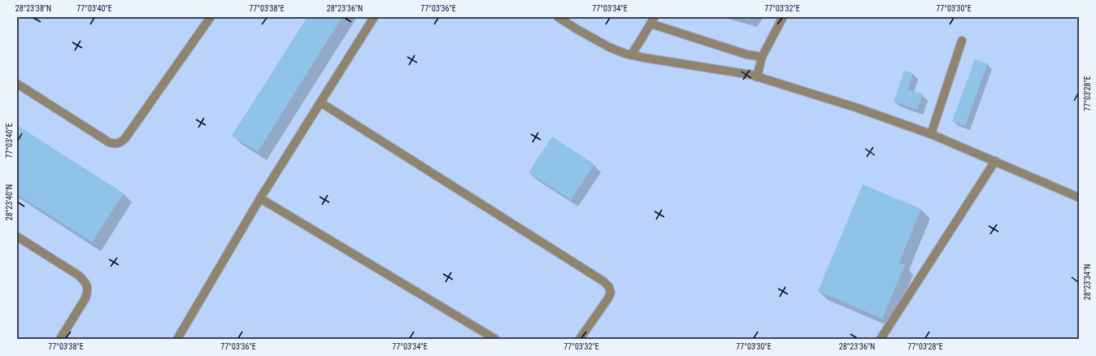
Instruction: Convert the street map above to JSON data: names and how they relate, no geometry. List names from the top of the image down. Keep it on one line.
{"coordinates":["28°23'38\"N","77°03'40\"E","77°03'38\"E","28°23'36\"N","77°03'36\"E","77°03'34\"E","77°03'32\"E","77°03'30\"E","77°03'28\"E","28°23'40\"N","28°23'34\"N"]}
